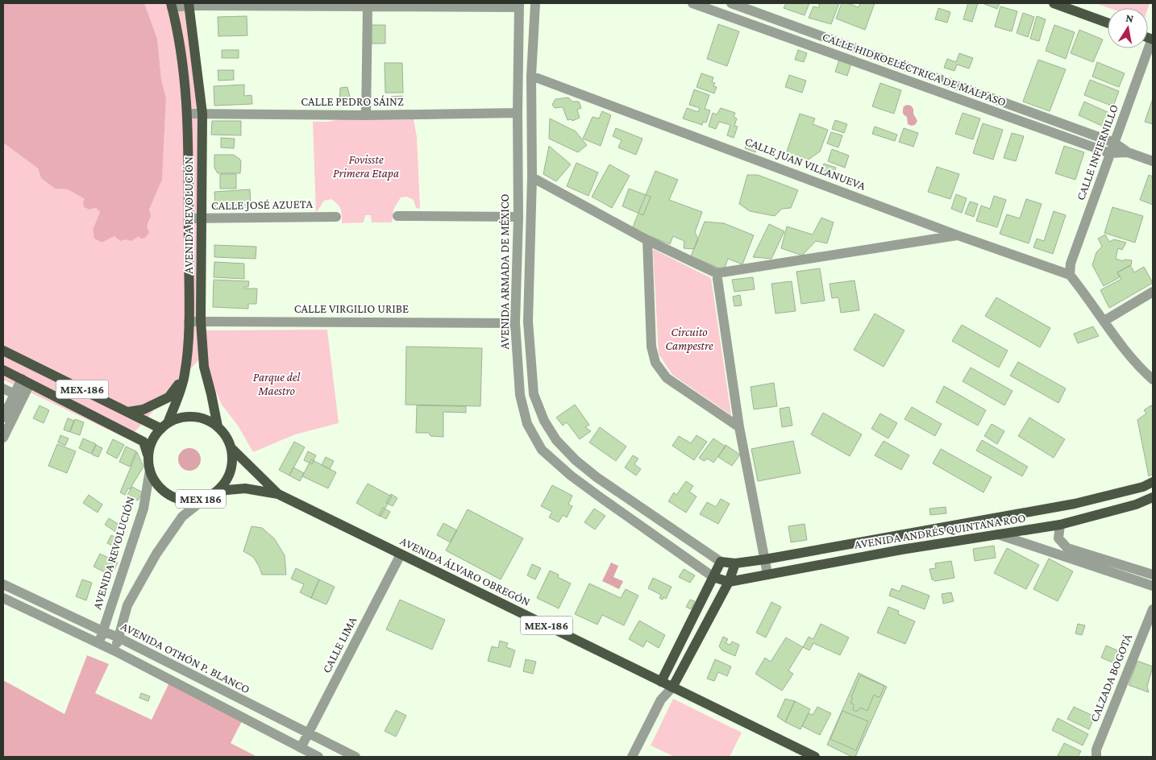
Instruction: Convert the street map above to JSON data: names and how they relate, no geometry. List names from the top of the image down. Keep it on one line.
{"streets":{"main road":["AVENIDA REVOLUCIÓN","AVENIDA ARMADA DE MÉXICO","MEX-186","MEX 186","AVENIDA ANDRÉS QUINTANA ROO","AVENIDA ÁLVARO OBREGÓN"],"street":["CALLE HIDROELÉCTRICA DE MALPASO","CALLE PEDRO SÁINZ","CALLE INFIERNILLO","CALLE JUAN VILLANUEVA","CALLE JOSÉ AZUETA","CALLE VIRGILIO URIBE","CALLE LIMA","AVENIDA OTHÓN P. BLANCO","CALZADA BOGOTÁ"]},"crossings":[["CALLE HIDROELÉCTRICA DE MALPASO","CALLE INFIERNILLO"],["CALLE PEDRO SÁINZ","AVENIDA REVOLUCIÓN"],["CALLE PEDRO SÁINZ","AVENIDA ARMADA DE MÉXICO"],["CALLE INFIERNILLO","CALLE JUAN VILLANUEVA"],["CALLE JUAN VILLANUEVA","AVENIDA ARMADA DE MÉXICO"],["CALLE JOSÉ AZUETA","AVENIDA REVOLUCIÓN"],["AVENIDA REVOLUCIÓN","CALLE VIRGILIO URIBE"],["AVENIDA REVOLUCIÓN","MEX-186"],["AVENIDA REVOLUCIÓN","AVENIDA ÁLVARO OBREGÓN"],["AVENIDA REVOLUCIÓN","AVENIDA OTHÓN P. BLANCO"],["AVENIDA ARMADA DE MÉXICO","CALLE VIRGILIO URIBE"],["AVENIDA ARMADA DE MÉXICO","AVENIDA ANDRÉS QUINTANA ROO"],["MEX-186","AVENIDA ÁLVARO OBREGÓN"],["AVENIDA ÁLVARO OBREGÓN","CALLE LIMA"],["CALLE LIMA","AVENIDA OTHÓN P. BLANCO"]],"parks":["Fovisste Primera Etapa","Circuito Campestre","Parque del Maestro"],"north":"top"}
